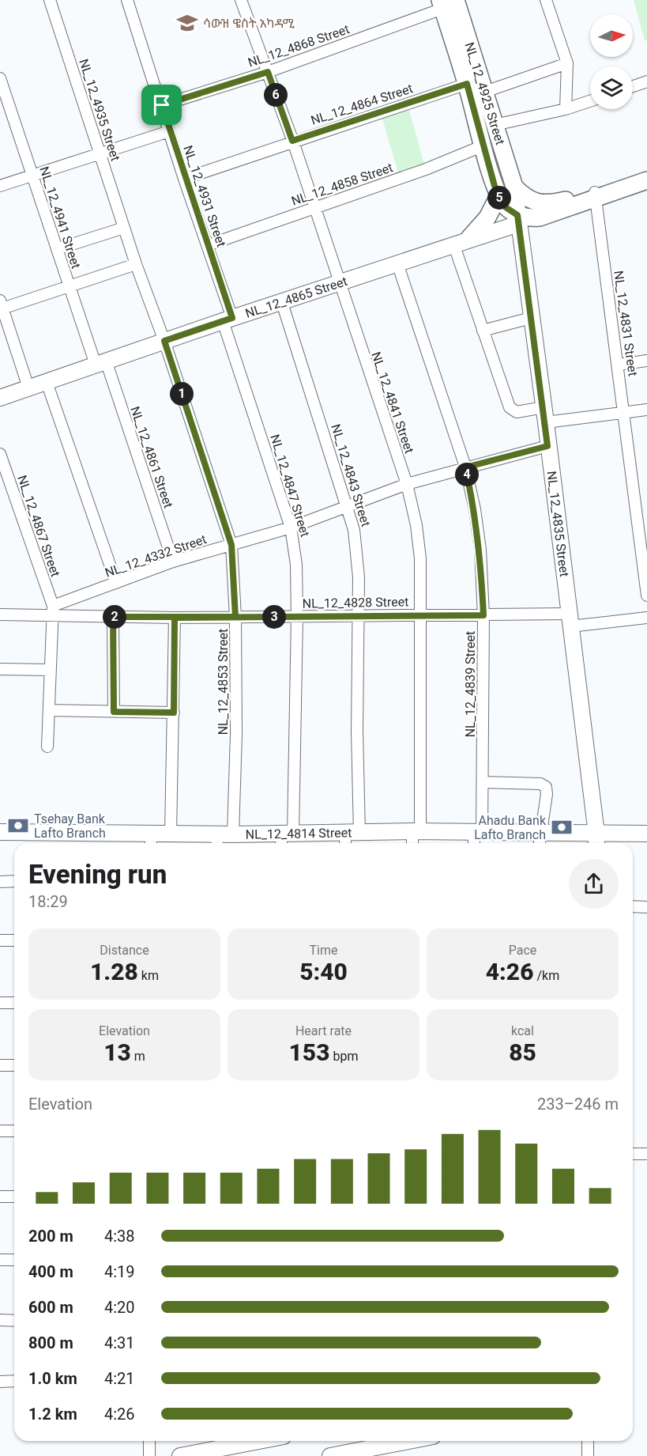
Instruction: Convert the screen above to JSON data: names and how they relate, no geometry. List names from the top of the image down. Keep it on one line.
{"streets":{"main road":["NL_12_4925 Street"],"street":["NL_12_4868 Street","NL_12_4864 Street","NL_12_4935 Street","NL_12_4858 Street","NL_12_4931 Street","NL_12_4941 Street","NL_12_4865 Street","NL_12_4831 Street","NL_12_4841 Street","NL_12_4861 Street","NL_12_4843 Street","NL_12_4847 Street","NL_12_4835 Street","NL_12_4867 Street","NL_12_4332 Street","NL_12_4828 Street","NL_12_4853 Street","NL_12_4839 Street","NL_12_4814 Street"]},"crossings":[["NL_12_4868 Street","NL_12_4925 Street"],["NL_12_4868 Street","NL_12_4931 Street"],["NL_12_4868 Street","NL_12_4841 Street"],["NL_12_4925 Street","NL_12_4864 Street"],["NL_12_4925 Street","NL_12_4858 Street"],["NL_12_4925 Street","NL_12_4865 Street"],["NL_12_4925 Street","NL_12_4835 Street"],["NL_12_4864 Street","NL_12_4931 Street"],["NL_12_4864 Street","NL_12_4841 Street"],["NL_12_4935 Street","NL_12_4865 Street"],["NL_12_4935 Street","NL_12_4853 Street"],["NL_12_4858 Street","NL_12_4931 Street"],["NL_12_4858 Street","NL_12_4841 Street"],["NL_12_4931 Street","NL_12_4865 Street"],["NL_12_4931 Street","NL_12_4847 Street"],["NL_12_4941 Street","NL_12_4865 Street"],["NL_12_4941 Street","NL_12_4861 Street"],["NL_12_4865 Street","NL_12_4841 Street"],["NL_12_4865 Street","NL_12_4861 Street"],["NL_12_4865 Street","NL_12_4843 Street"],["NL_12_4865 Street","NL_12_4847 Street"],["NL_12_4865 Street","NL_12_4835 Street"],["NL_12_4865 Street","NL_12_4853 Street"],["NL_12_4865 Street","NL_12_4839 Street"],["NL_12_4841 Street","NL_12_4332 Street"],["NL_12_4841 Street","NL_12_4828 Street"],["NL_12_4841 Street","NL_12_4814 Street"],["NL_12_4861 Street","NL_12_4332 Street"],["NL_12_4843 Street","NL_12_4332 Street"],["NL_12_4843 Street","NL_12_4828 Street"],["NL_12_4843 Street","NL_12_4814 Street"],["NL_12_4847 Street","NL_12_4332 Street"],["NL_12_4847 Street","NL_12_4828 Street"],["NL_12_4847 Street","NL_12_4814 Street"],["NL_12_4835 Street","NL_12_4332 Street"],["NL_12_4835 Street","NL_12_4828 Street"],["NL_12_4835 Street","NL_12_4814 Street"],["NL_12_4867 Street","NL_12_4332 Street"],["NL_12_4867 Street","NL_12_4828 Street"],["NL_12_4332 Street","NL_12_4828 Street"],["NL_12_4332 Street","NL_12_4853 Street"],["NL_12_4332 Street","NL_12_4839 Street"],["NL_12_4828 Street","NL_12_4853 Street"],["NL_12_4828 Street","NL_12_4839 Street"],["NL_12_4853 Street","NL_12_4814 Street"],["NL_12_4839 Street","NL_12_4814 Street"]],"places":{"school or university":["ሳውዝ ዌስት አካዳሚ"],"bank":["Tsehay Bank Lafto Branch","Ahadu Bank Lafto Branch"]},"north":"right","page":{"pins":["6","5","1","4","2","3"],"heading":["Evening run","18:29"],"stats":[["Distance","1.28 km"],["Time","5:40"],["Pace","4:26 /km"],["Elevation","13 m"],["Heart rate","153 bpm"],["kcal","85"]],"chart":["Elevation","233–246 m"],"list":[{"name":"200 m","note":"4:38"},{"name":"400 m","note":"4:19"},{"name":"600 m","note":"4:20"},{"name":"800 m","note":"4:31"},{"name":"1.0 km","note":"4:21"},{"name":"1.2 km","note":"4:26"}]}}
